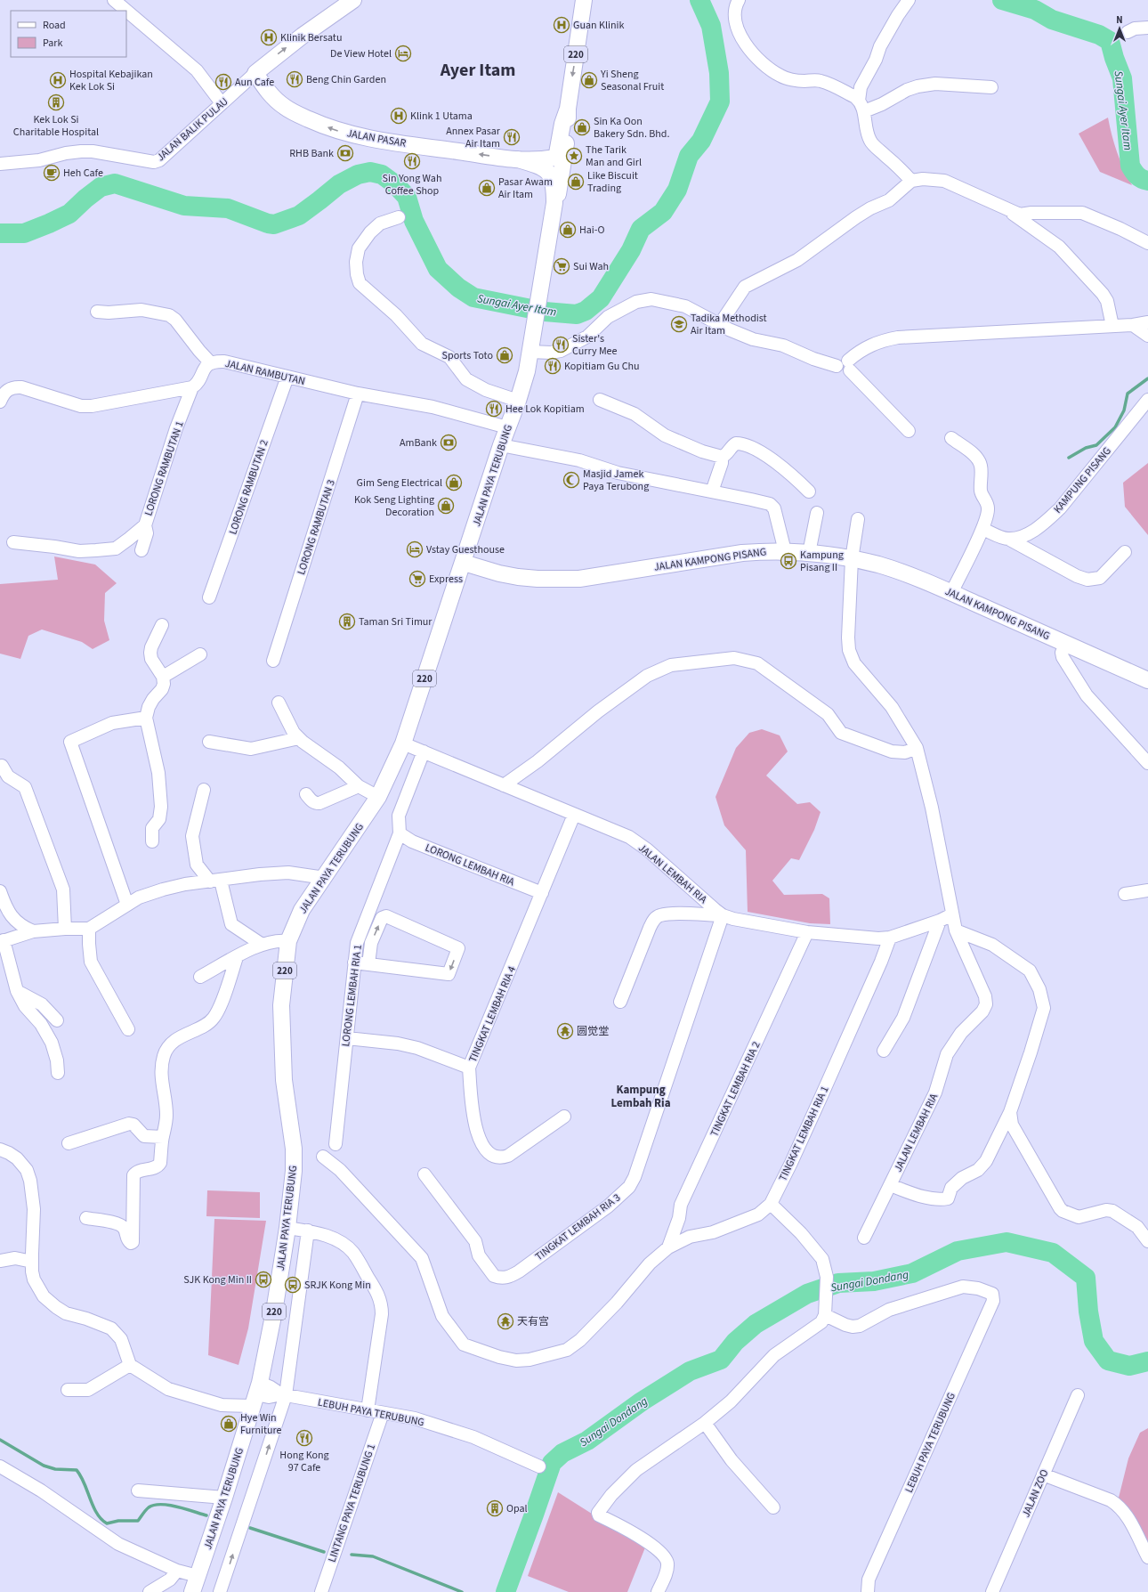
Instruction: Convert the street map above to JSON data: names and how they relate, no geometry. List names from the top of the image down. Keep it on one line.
{"streets":{"main road":["220","JALAN BALIK PULAU","JALAN PASAR","JALAN PAYA TERUBUNG","JALAN KAMPONG PISANG"],"street":["JALAN RAMBUTAN","LORONG RAMBUTAN 1","KAMPUNG PISANG","LORONG RAMBUTAN 2","LORONG RAMBUTAN 3","LORONG LEMBAH RIA","JALAN LEMBAH RIA","LORONG LEMBAH RIA 1","TINGKAT LEMBAH RIA 4","TINGKAT LEMBAH RIA 2","TINGKAT LEMBAH RIA 1","TINGKAT LEMBAH RIA 3","LEBUH PAYA TERUBUNG","JALAN ZOO","LINTANG PAYA TERUBUNG 1"]},"crossings":[["220","JALAN PASAR"],["220","JALAN PAYA TERUBUNG"],["JALAN BALIK PULAU","JALAN PASAR"],["JALAN PASAR","JALAN PAYA TERUBUNG"],["JALAN RAMBUTAN","LORONG RAMBUTAN 1"],["JALAN RAMBUTAN","JALAN PAYA TERUBUNG"],["JALAN RAMBUTAN","LORONG RAMBUTAN 2"],["JALAN RAMBUTAN","LORONG RAMBUTAN 3"],["JALAN PAYA TERUBUNG","JALAN KAMPONG PISANG"],["JALAN PAYA TERUBUNG","JALAN LEMBAH RIA"],["JALAN PAYA TERUBUNG","LEBUH PAYA TERUBUNG"],["JALAN KAMPONG PISANG","JALAN LEMBAH RIA"],["LORONG LEMBAH RIA","LORONG LEMBAH RIA 1"],["LORONG LEMBAH RIA","TINGKAT LEMBAH RIA 4"],["JALAN LEMBAH RIA","LORONG LEMBAH RIA 1"],["JALAN LEMBAH RIA","TINGKAT LEMBAH RIA 4"],["JALAN LEMBAH RIA","TINGKAT LEMBAH RIA 2"],["JALAN LEMBAH RIA","TINGKAT LEMBAH RIA 1"],["JALAN LEMBAH RIA","TINGKAT LEMBAH RIA 3"],["TINGKAT LEMBAH RIA 2","TINGKAT LEMBAH RIA 1"],["LEBUH PAYA TERUBUNG","LINTANG PAYA TERUBUNG 1"]],"one_way":["JALAN PASAR"],"districts":["Ayer Itam","Kampung Lembah Ria"],"water":["Sungai Ayer Itam","Sungai Dondang"],"places":{"hospital":["Guan Klinik","Klinik Bersatu","Hospital Kebajikan Kek Lok Si","Klink 1 Utama"],"hotel":["De View Hotel","Vstay Guesthouse"],"restaurant":["Beng Chin Garden","Aun Cafe","Annex Pasar Air Itam","Sin Yong Wah Coffee Shop","Sister's Curry Mee","Kopitiam Gu Chu","Hee Lok Kopitiam","Hong Kong 97 Cafe"],"shop":["Yi Sheng Seasonal Fruit","Sin Ka Oon Bakery Sdn. Bhd.","Like Biscuit Trading","Pasar Awam Air Itam","Hai-O","Sports Toto","Gim Seng Electrical","Kok Seng Lighting Decoration","Hye Win Furniture"],"building":["Kek Lok Si Charitable Hospital","Taman Sri Timur","Opal"],"bank":["RHB Bank","AmBank"],"place":["The Tarik Man and Girl"],"cafe":["Heh Cafe"],"supermarket":["Sui Wah","Express"],"school or university":["Tadika Methodist Air Itam"],"mosque":["Masjid Jamek Paya Terubong"],"bus stop":["Kampung Pisang II","SJK Kong Min II","SRJK Kong Min"],"temple":["圆觉堂","天有宫"]},"legend":["Road","Park"],"north":"top"}
